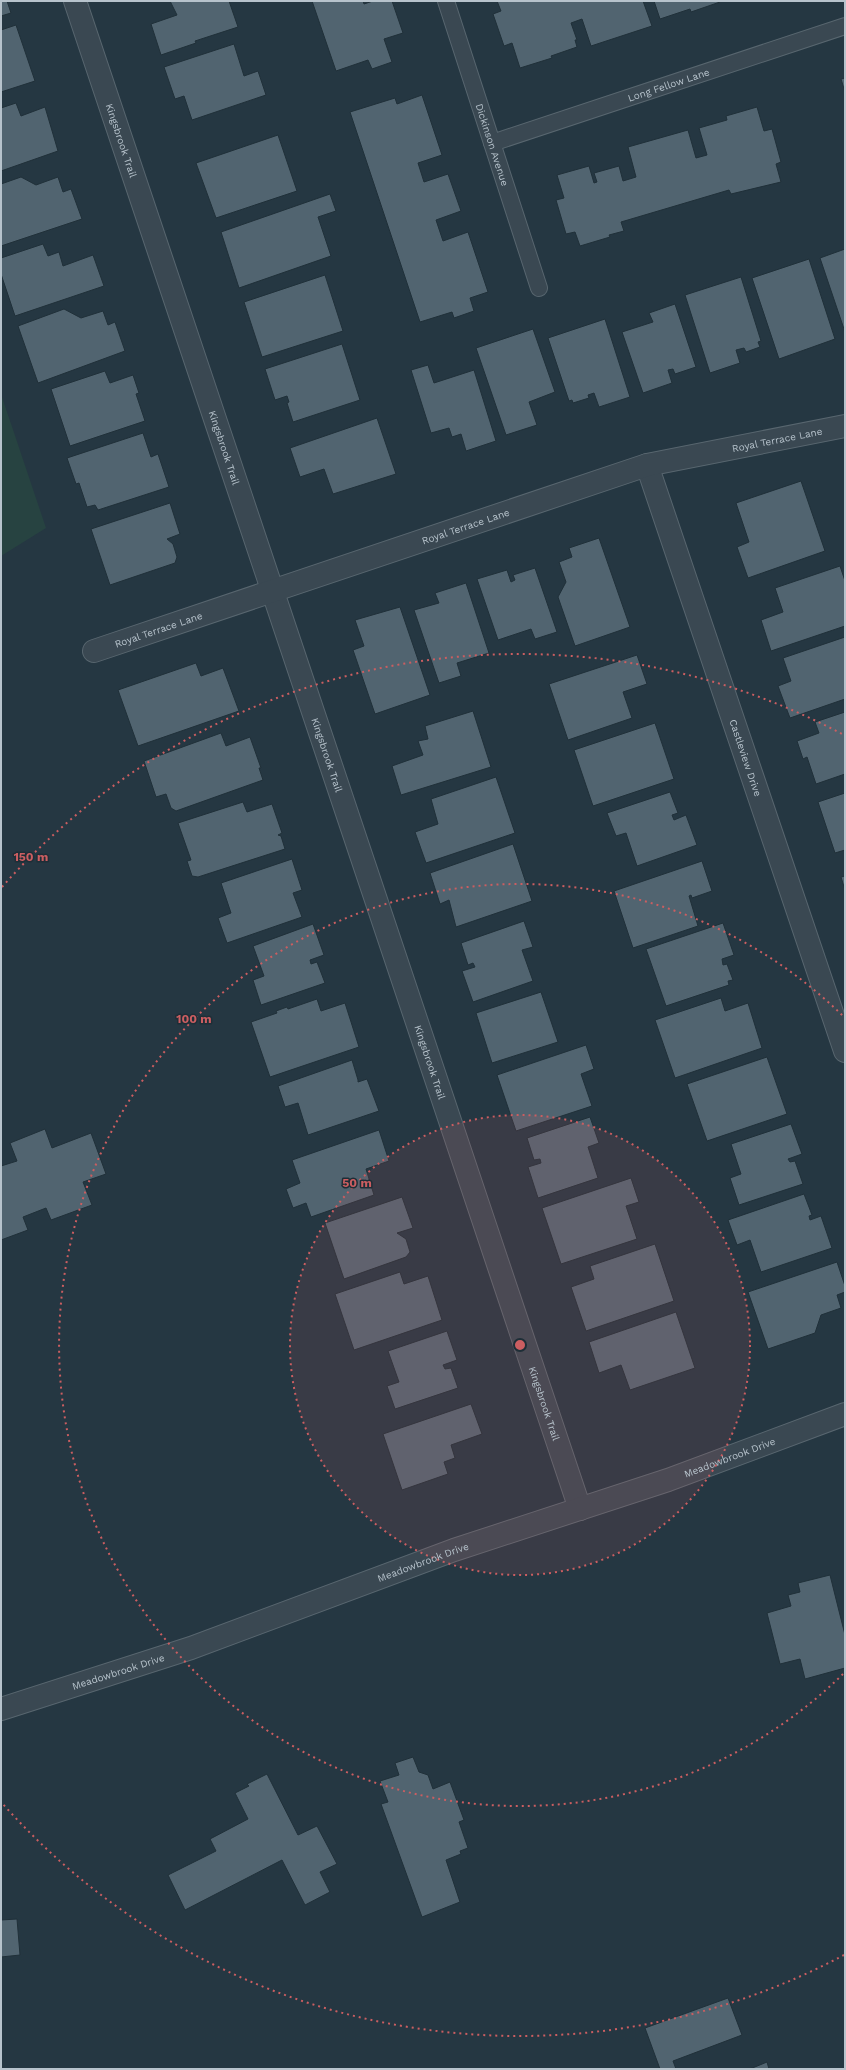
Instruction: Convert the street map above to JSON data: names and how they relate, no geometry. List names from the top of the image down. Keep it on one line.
{"streets":{"street":["Kingsbrook Trail","Royal Terrace Lane","Castleview Drive","Meadowbrook Drive"],"lane":["Long Fellow Lane","Dickinson Avenue"]},"crossings":[["Long Fellow Lane","Dickinson Avenue"],["Kingsbrook Trail","Royal Terrace Lane"],["Kingsbrook Trail","Meadowbrook Drive"],["Royal Terrace Lane","Castleview Drive"]],"rings":["150 m","100 m","50 m"]}
